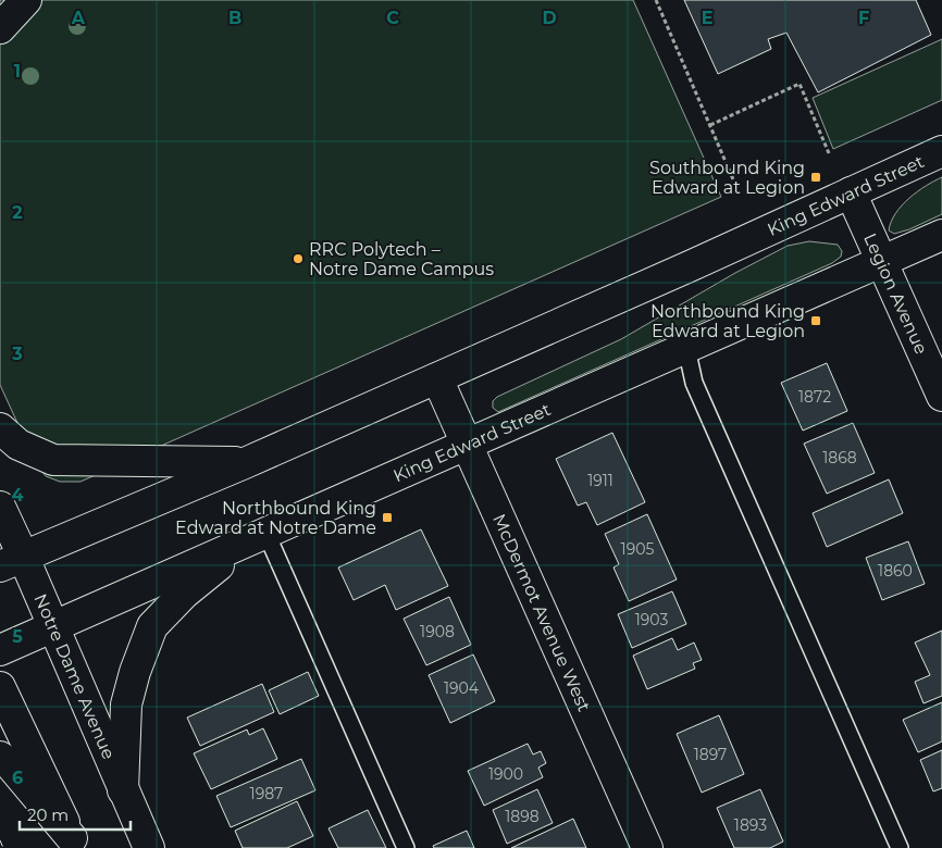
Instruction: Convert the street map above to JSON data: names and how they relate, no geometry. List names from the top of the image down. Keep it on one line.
{"streets":{"main road":["King Edward Street","Legion Avenue","McDermot Avenue West","Notre Dame Avenue"]},"crossings":[["King Edward Street","Legion Avenue"],["King Edward Street","McDermot Avenue West"],["King Edward Street","Notre Dame Avenue"]],"places":{"transit":["Southbound King Edward at Legion","Northbound King Edward at Legion","Northbound King Edward at Notre Dame"],"other":["RRC Polytech – Notre Dame Campus"]},"house_numbers":["1872","1868","1911","1905","1860","1903","1908","1904","1897","1900","1987","1898","1893"],"scale_bar":"20 m","grid":{"columns":["A","B","C","D","E","F"],"rows":["1","2","3","4","5","6"]}}
